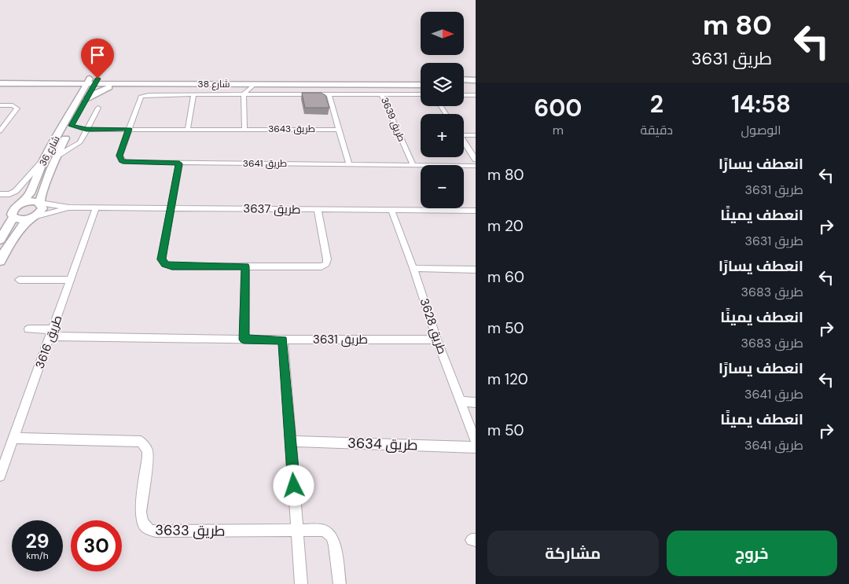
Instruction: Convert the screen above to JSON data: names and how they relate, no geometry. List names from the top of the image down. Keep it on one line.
{"streets":{"street":["شارع 38","طريق 3639","طريق 3643","شارع 36","طريق 3641","طريق 3637","طريق 3628","طريق 3631","طريق 3616","طريق 3634","طريق 3633"]},"crossings":[["شارع 38","شارع 36"],["طريق 3639","طريق 3641"],["طريق 3643","شارع 36"],["طريق 3643","طريق 3641"],["شارع 36","طريق 3637"],["طريق 3637","طريق 3628"],["طريق 3637","طريق 3616"],["طريق 3628","طريق 3631"],["طريق 3631","طريق 3616"],["طريق 3616","طريق 3633"]],"north":"right","page":{"turn":["80 m","طريق 3631"],"map_buttons":["+","−"],"eta":["14:58","الوصول","2","دقيقة","600","m"],"list":[{"name":"انعطف يسارًا","note":"طريق 3631","value":"80 m"},{"name":"انعطف يمينًا","note":"طريق 3631","value":"20 m"},{"name":"انعطف يسارًا","note":"طريق 3683","value":"60 m"},{"name":"انعطف يمينًا","note":"طريق 3683","value":"50 m"},{"name":"انعطف يسارًا","note":"طريق 3641","value":"120 m"},{"name":"انعطف يمينًا","note":"طريق 3641","value":"50 m"}],"speed":"29 km/h","limit":"30","buttons":["خروج","مشاركة"]}}
